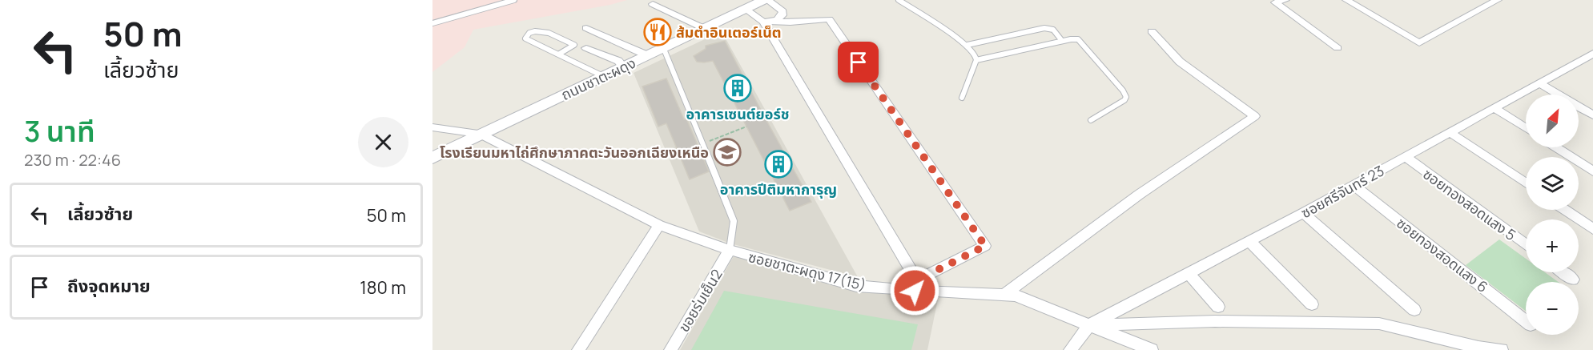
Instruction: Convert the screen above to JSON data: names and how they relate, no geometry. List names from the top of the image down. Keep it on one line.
{"streets":{"street":["ถนนชาตะผดุง","ซอยศรีจันทร์ 23","ซอยทองสอดแสง 5","ซอยทองสอดแสง 6","ซอยชาตะผดุง 17(15)","ขอยร่มเย็น2"]},"crossings":[["ถนนชาตะผดุง","ซอยชาตะผดุง 17(15)"],["ซอยศรีจันทร์ 23","ซอยทองสอดแสง 5"],["ซอยศรีจันทร์ 23","ซอยทองสอดแสง 6"],["ซอยศรีจันทร์ 23","ซอยชาตะผดุง 17(15)"],["ซอยชาตะผดุง 17(15)","ขอยร่มเย็น2"]],"places":{"restaurant":["ส้มตำอินเตอร์เน็ต"],"building":["อาคารเซนต์ยอร์ช","อาคารปีติมหาการุญ"],"school or university":["โรงเรียนมหาไถ่ศึกษาภาคตะวันออกเฉียงเหนือ"]},"north":"top right","page":{"turn":["50 m","เลี้ยวซ้าย"],"map_buttons":["+","−"],"heading":["3 นาที","230 m · 22:46"],"list":[{"name":"เลี้ยวซ้าย","value":"50 m"},{"name":"ถึงจุดหมาย","value":"180 m"}]}}
